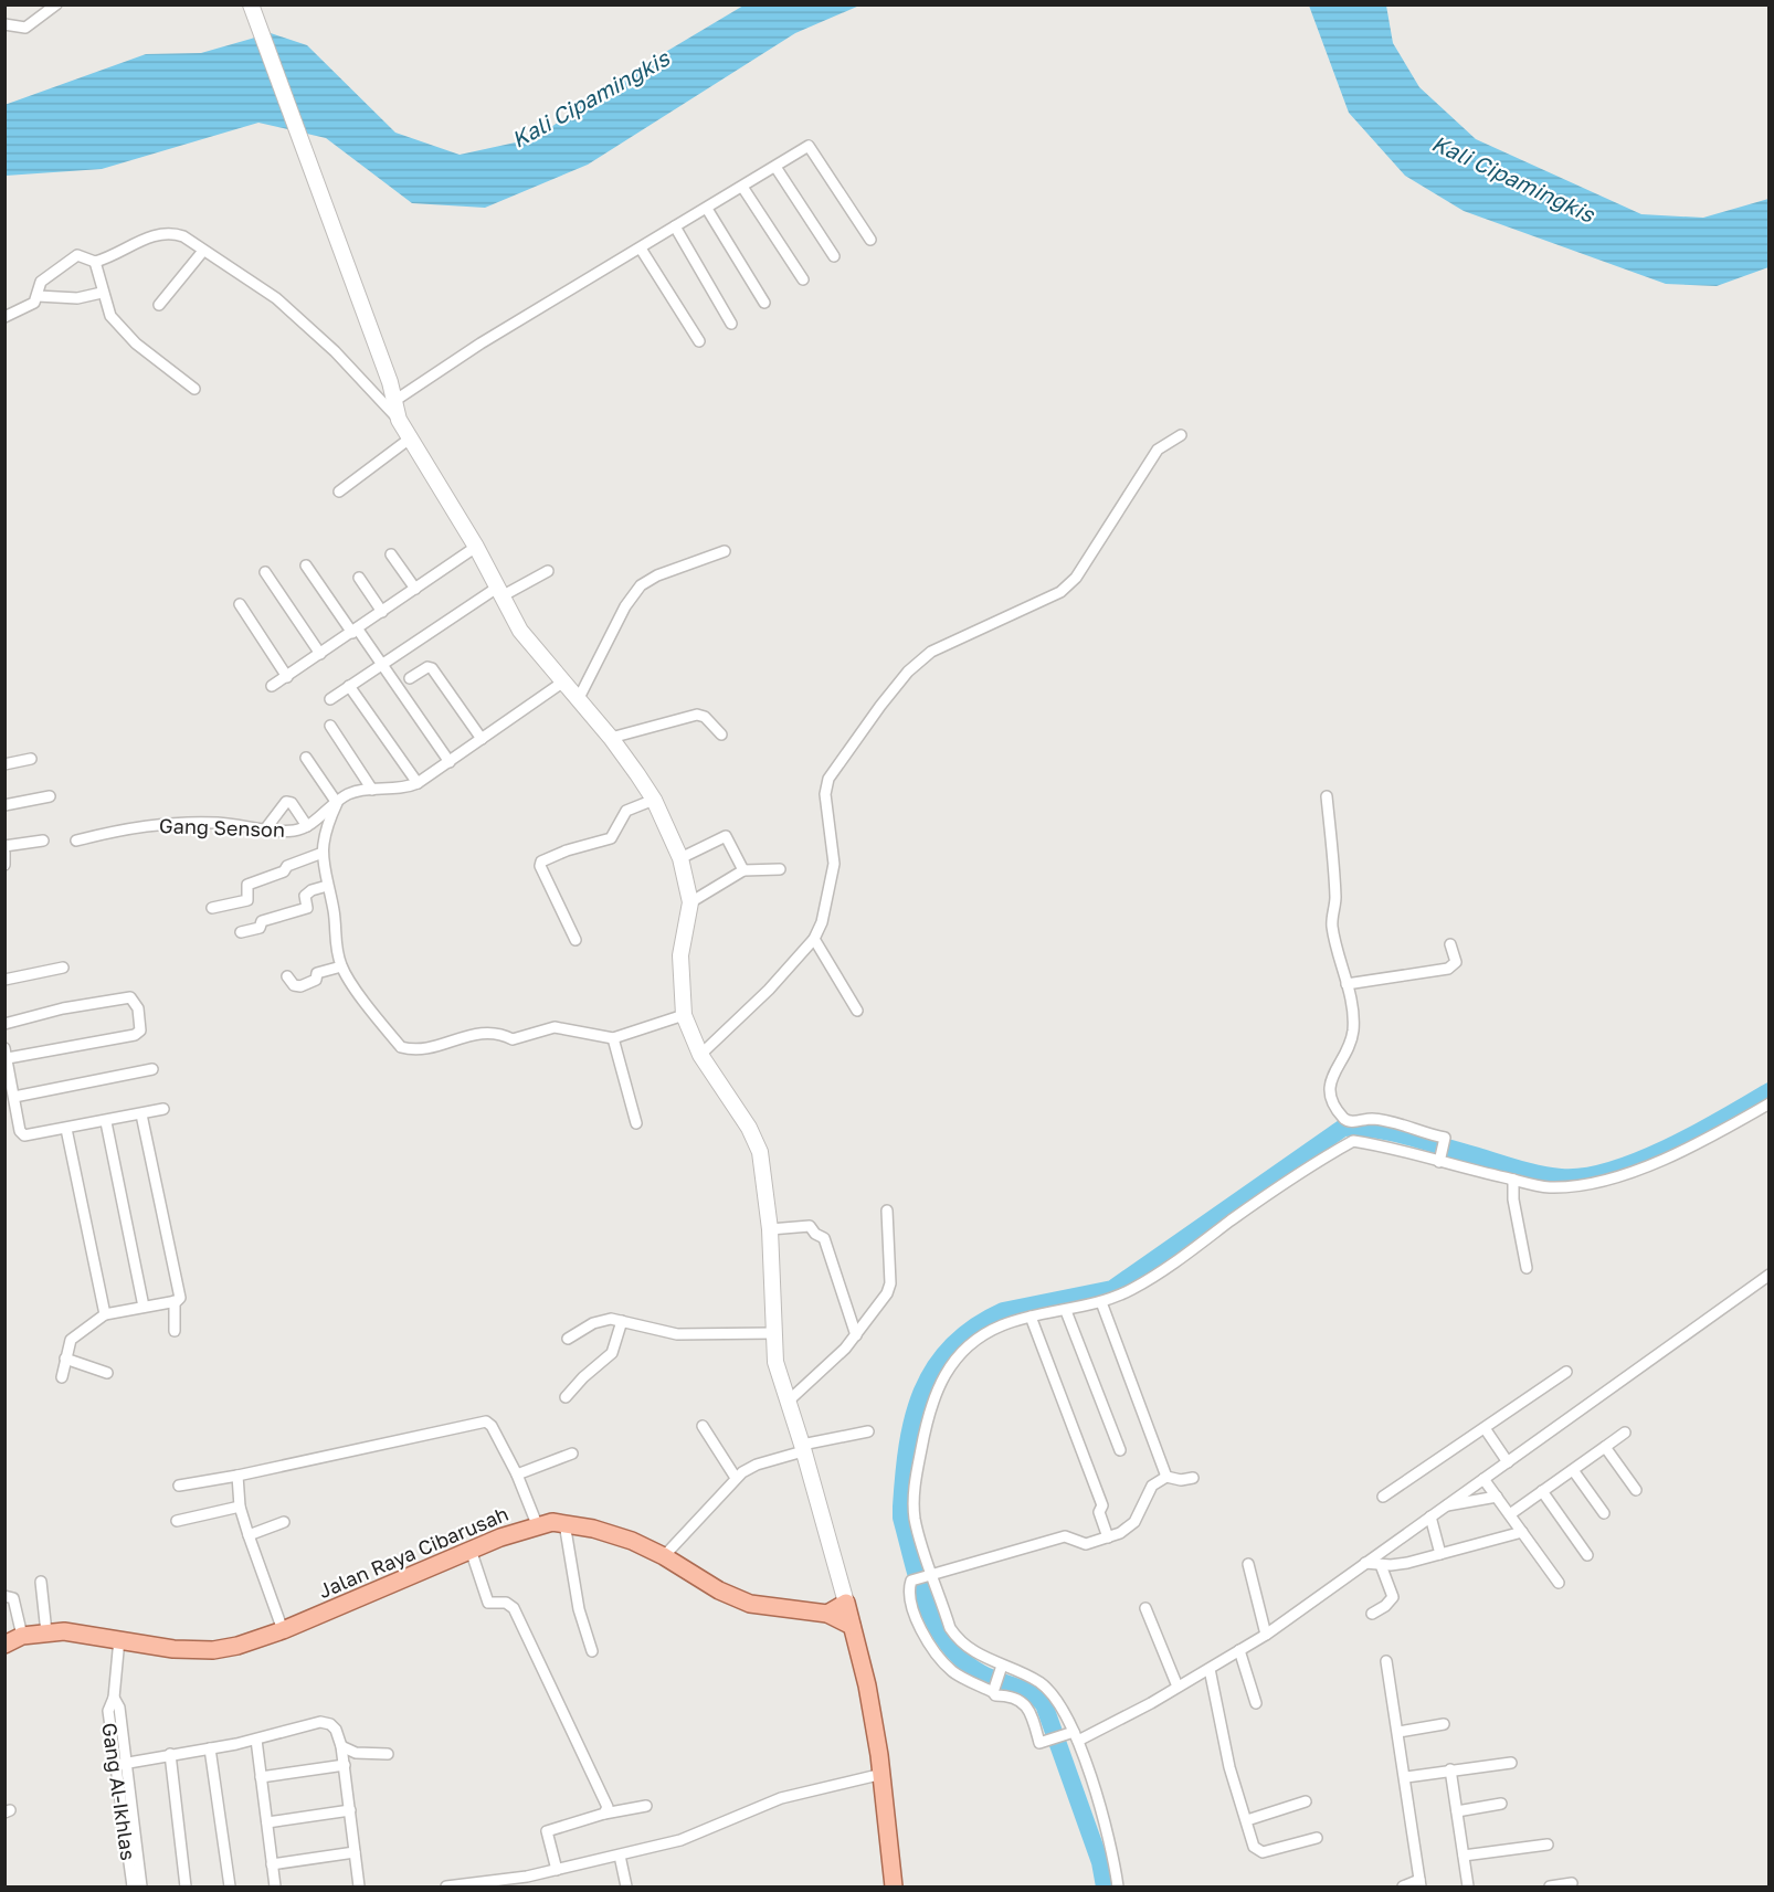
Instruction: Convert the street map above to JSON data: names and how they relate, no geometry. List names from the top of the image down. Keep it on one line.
{"streets":{"main road":["Jalan Raya Cibarusah"],"street":["Gang Senson","Gang Al-Ikhlas"]},"crossings":[["Jalan Raya Cibarusah","Gang Al-Ikhlas"]],"water":["Kali Cipamingkis"]}
